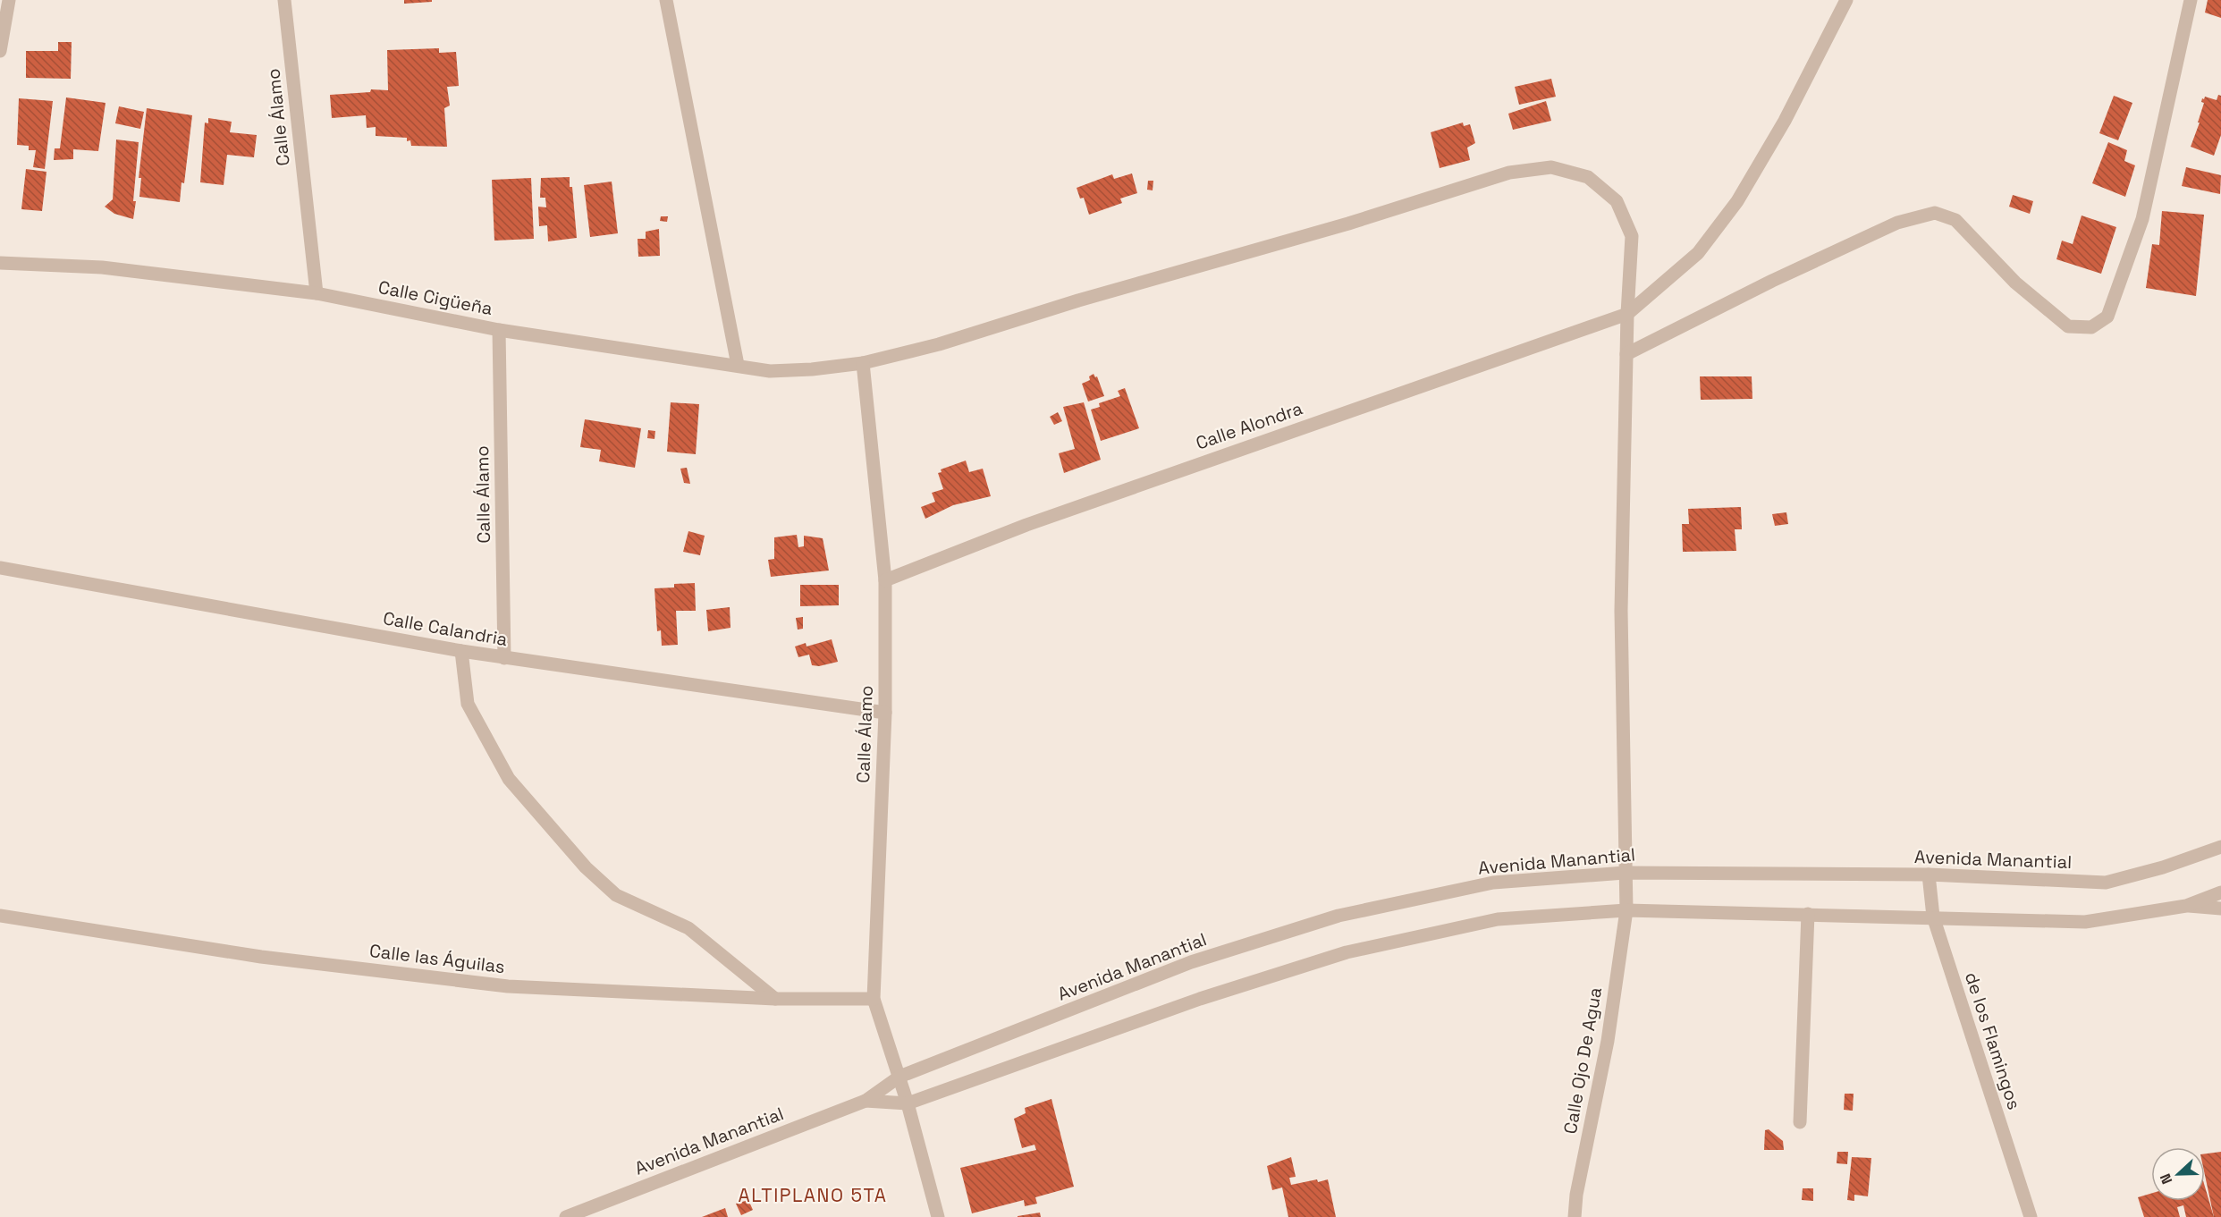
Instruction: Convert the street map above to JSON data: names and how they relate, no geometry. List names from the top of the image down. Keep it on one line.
{"streets":{"street":["Calle Álamo","Calle Cigüeña","Calle Alondra","Calle Calandria","Avenida Manantial","Calle las Águilas","de los Flamingos","Calle Ojo De Agua"]},"crossings":[["Calle Álamo","Calle Cigüeña"],["Calle Álamo","Calle Alondra"],["Calle Álamo","Calle Calandria"],["Calle Álamo","Avenida Manantial"],["Calle Álamo","Calle las Águilas"],["Calle Cigüeña","Calle Alondra"],["Calle Cigüeña","Calle Ojo De Agua"],["Calle Alondra","Calle Ojo De Agua"],["Avenida Manantial","de los Flamingos"],["Avenida Manantial","Calle Ojo De Agua"]],"districts":["ALTIPLANO 5TA"],"north":"left"}
